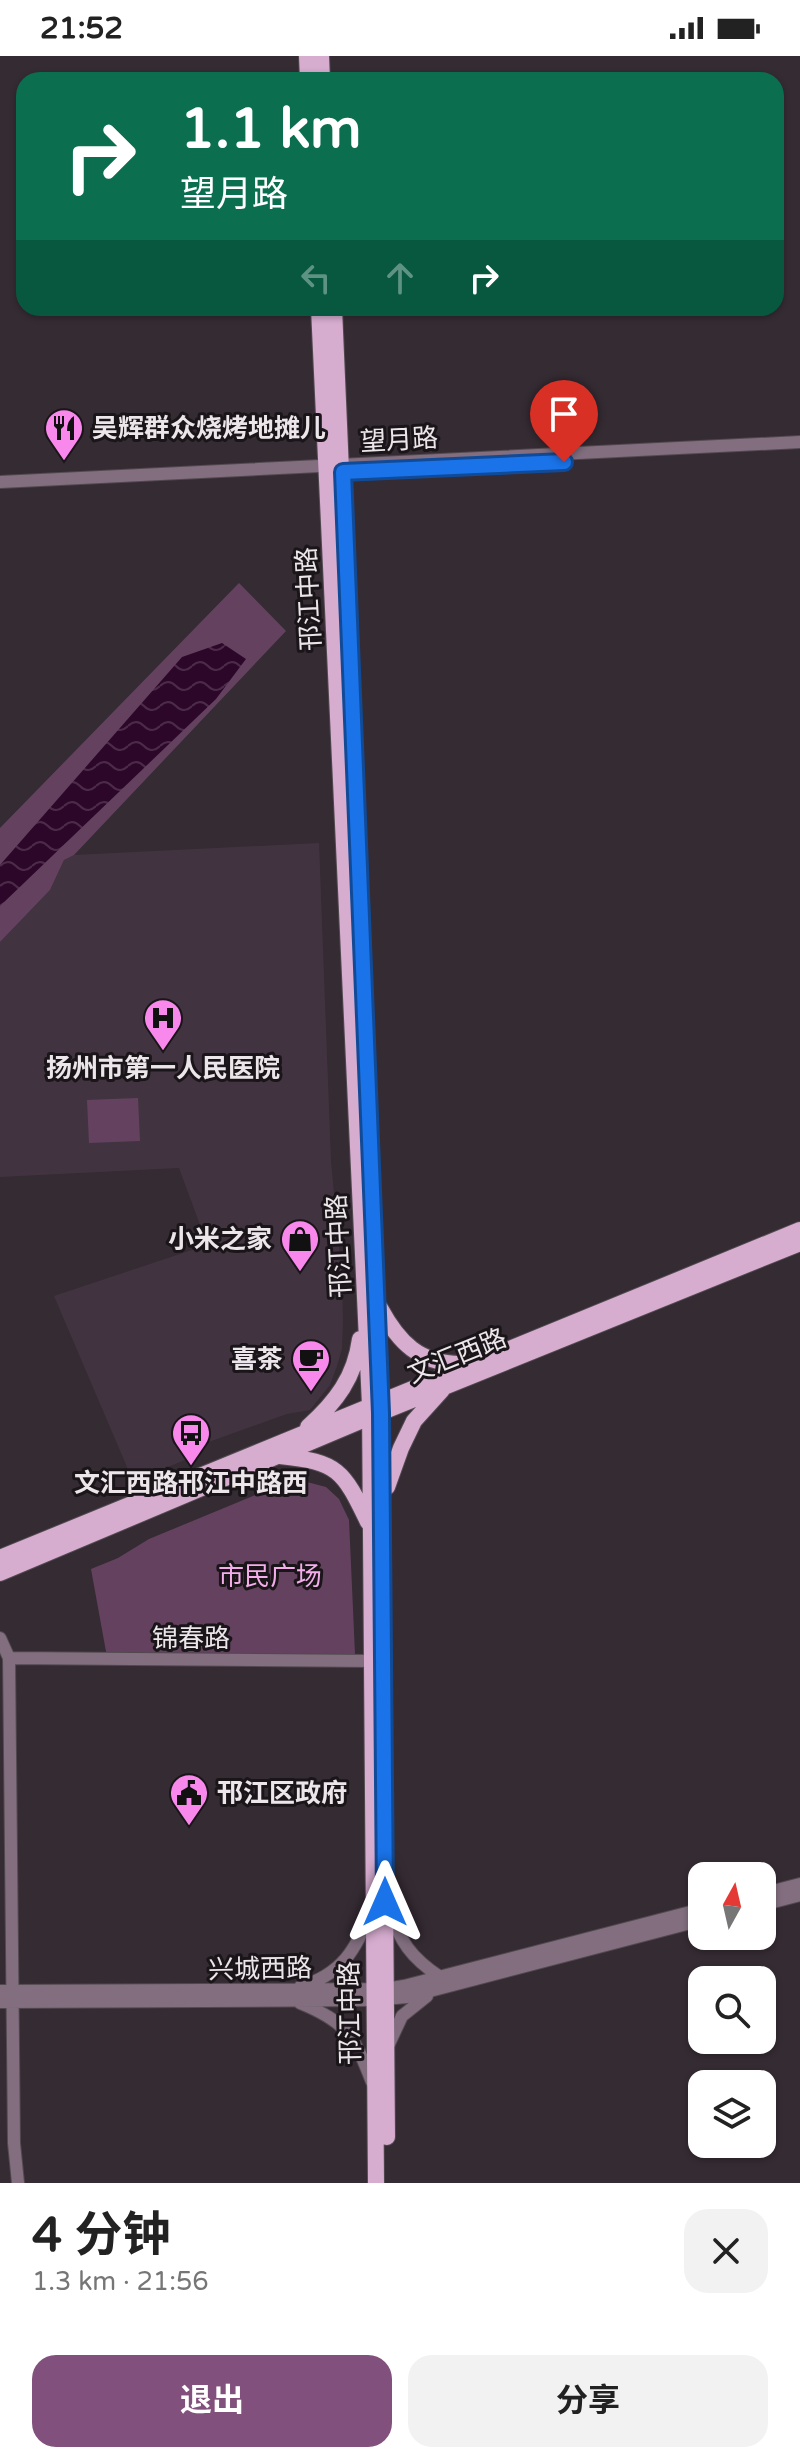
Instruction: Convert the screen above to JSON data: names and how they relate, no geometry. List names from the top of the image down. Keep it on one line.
{"streets":{"main road":["邗江中路","文汇西路"],"street":["望月路","锦春路","兴城西路"]},"crossings":[["望月路","邗江中路"],["邗江中路","文汇西路"],["邗江中路","锦春路"],["邗江中路","兴城西路"]],"parks":["市民广场"],"places":{"restaurant":["吴辉群众烧烤地摊儿"],"hospital":["扬州市第一人民医院"],"shop":["小米之家"],"cafe":["喜茶"],"bus stop":["文汇西路邗江中路西"],"public building":["邗江区政府"]},"north":"top","page":{"status":"21:52","turn":["1.1 km","望月路"],"heading":["4 分钟","1.3 km · 21:56"],"buttons":["退出","分享"]}}
